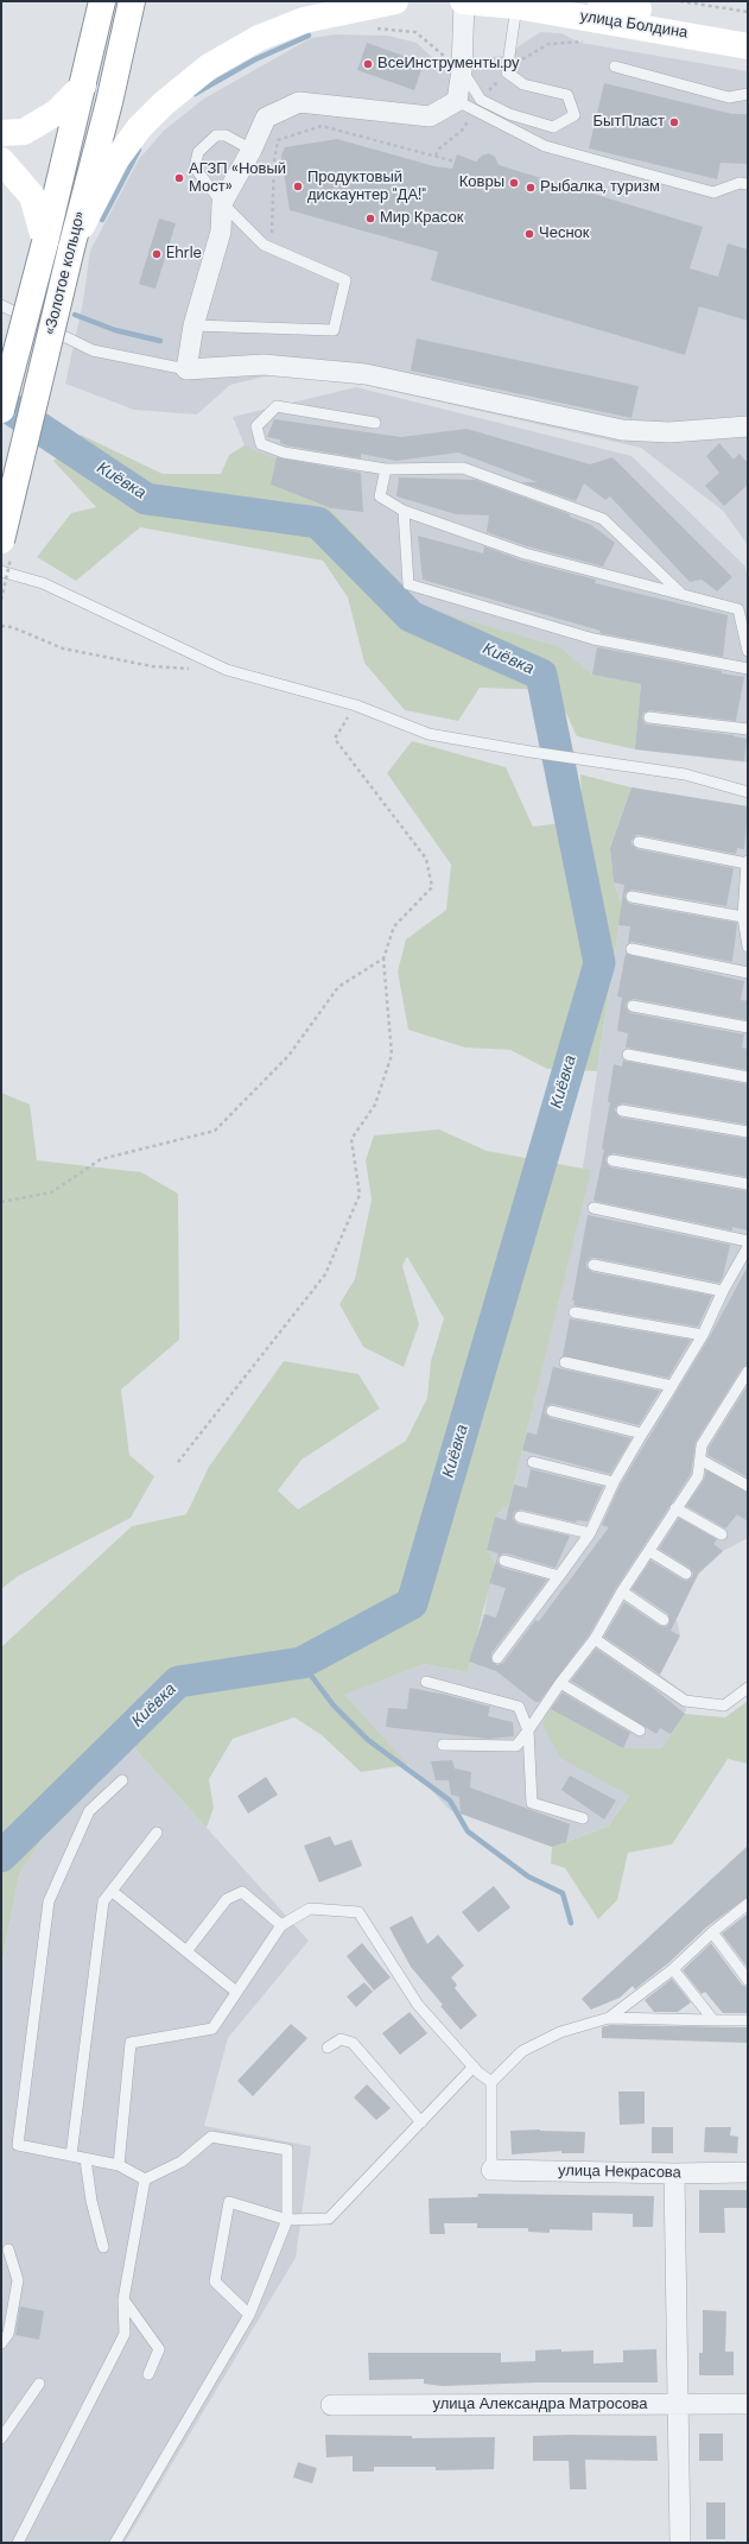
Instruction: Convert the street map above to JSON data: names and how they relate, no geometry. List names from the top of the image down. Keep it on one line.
{"streets":{"main road":["улица Болдина","«Золотое кольцо»"],"street":["улица Некрасова","улица Александра Матросова"]},"water":["Киёвка"],"places":["ВсеИнструменты.ру","БытПласт","АГЗП «Новый Мост»","Ковры","Продуктовый дискаунтер \"ДА!\"","Рыбалка, туризм","Мир Красок","Чеснок","Ehrle"]}
